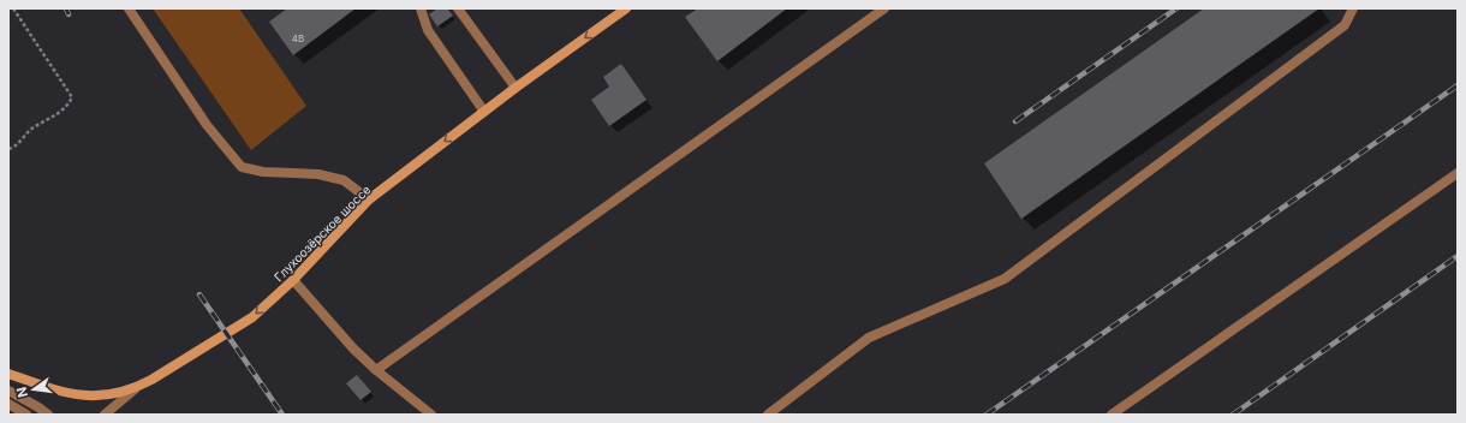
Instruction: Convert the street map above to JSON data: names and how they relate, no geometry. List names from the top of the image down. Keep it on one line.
{"streets":{"street":["Глухоозёрское шоссе"]},"one_way":["Глухоозёрское шоссе"],"house_numbers":["4В"],"north":"left"}
